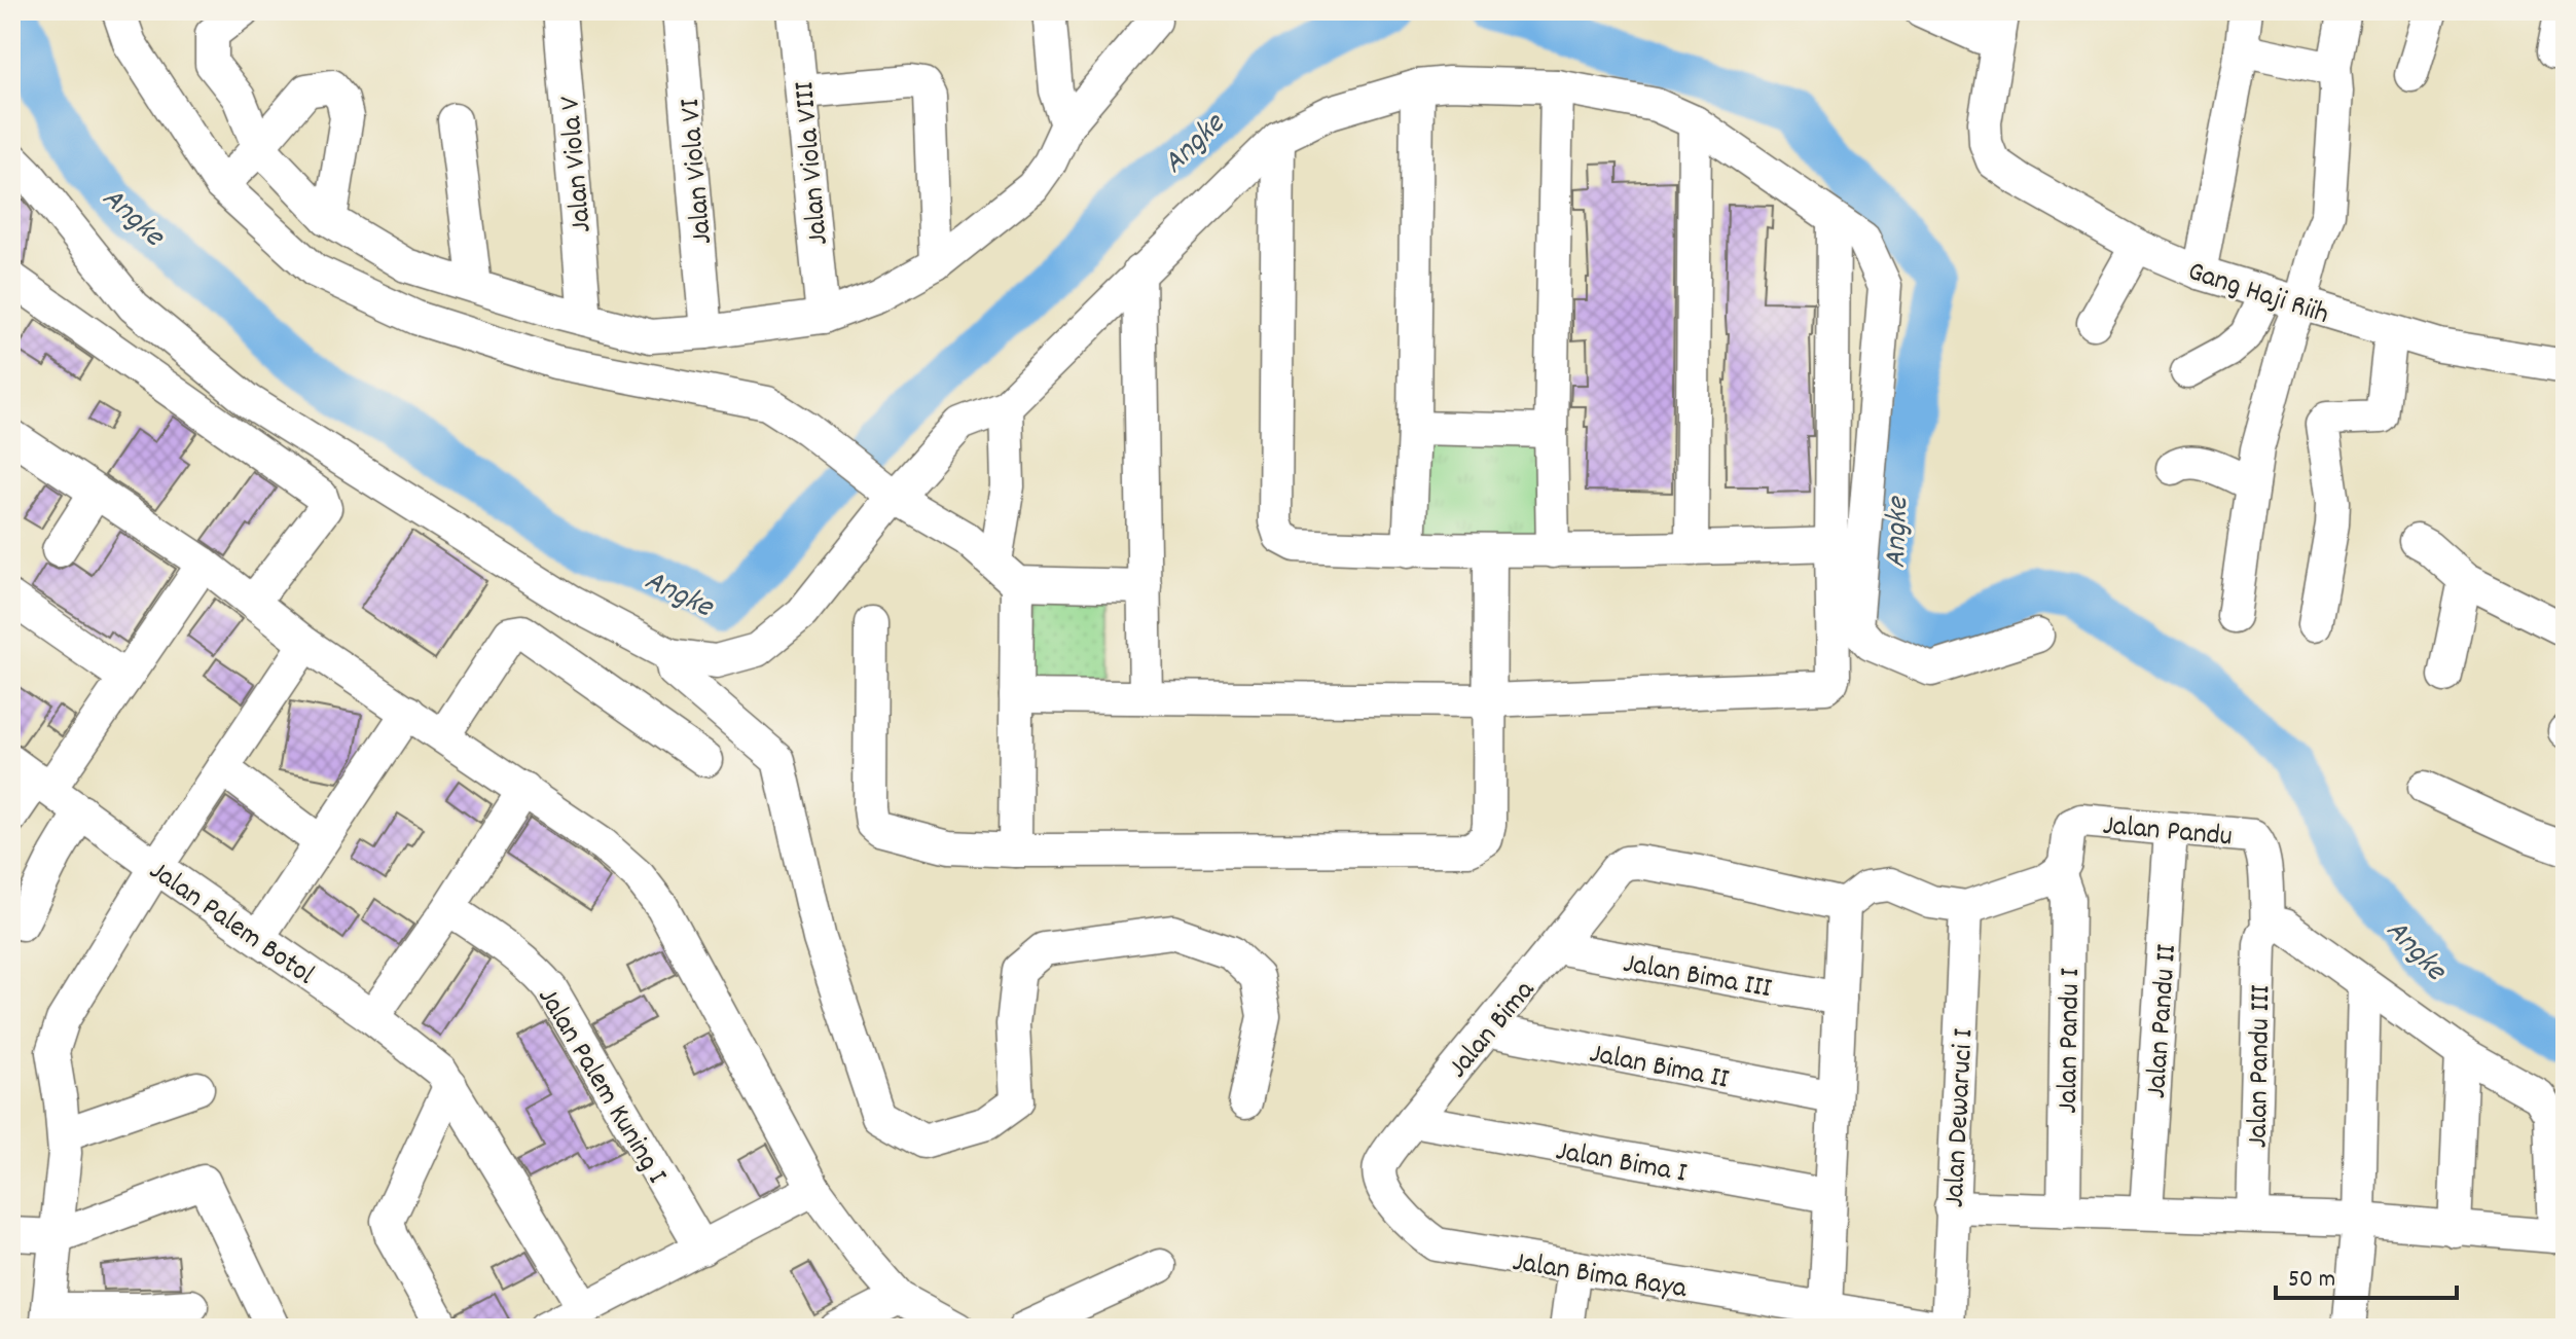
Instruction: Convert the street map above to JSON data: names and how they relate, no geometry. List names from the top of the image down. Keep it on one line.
{"streets":{"street":["Jalan Viola VIII","Jalan Viola V","Jalan Viola VI","Gang Haji Riih","Jalan Pandu","Jalan Palem Botol","Jalan Bima III","Jalan Pandu II","Jalan Bima","Jalan Pandu I","Jalan Bima II","Jalan Pandu III","Jalan Palem Kuning I","Jalan Dewaruci I","Jalan Bima I","Jalan Bima Raya"]},"crossings":[["Jalan Pandu","Jalan Pandu II"],["Jalan Pandu","Jalan Pandu I"],["Jalan Pandu","Jalan Pandu III"],["Jalan Bima III","Jalan Bima"],["Jalan Bima","Jalan Bima II"],["Jalan Bima","Jalan Bima I"],["Jalan Bima","Jalan Bima Raya"],["Jalan Dewaruci I","Jalan Bima Raya"]],"water":["Angke"],"scale_bar":"50 m"}
